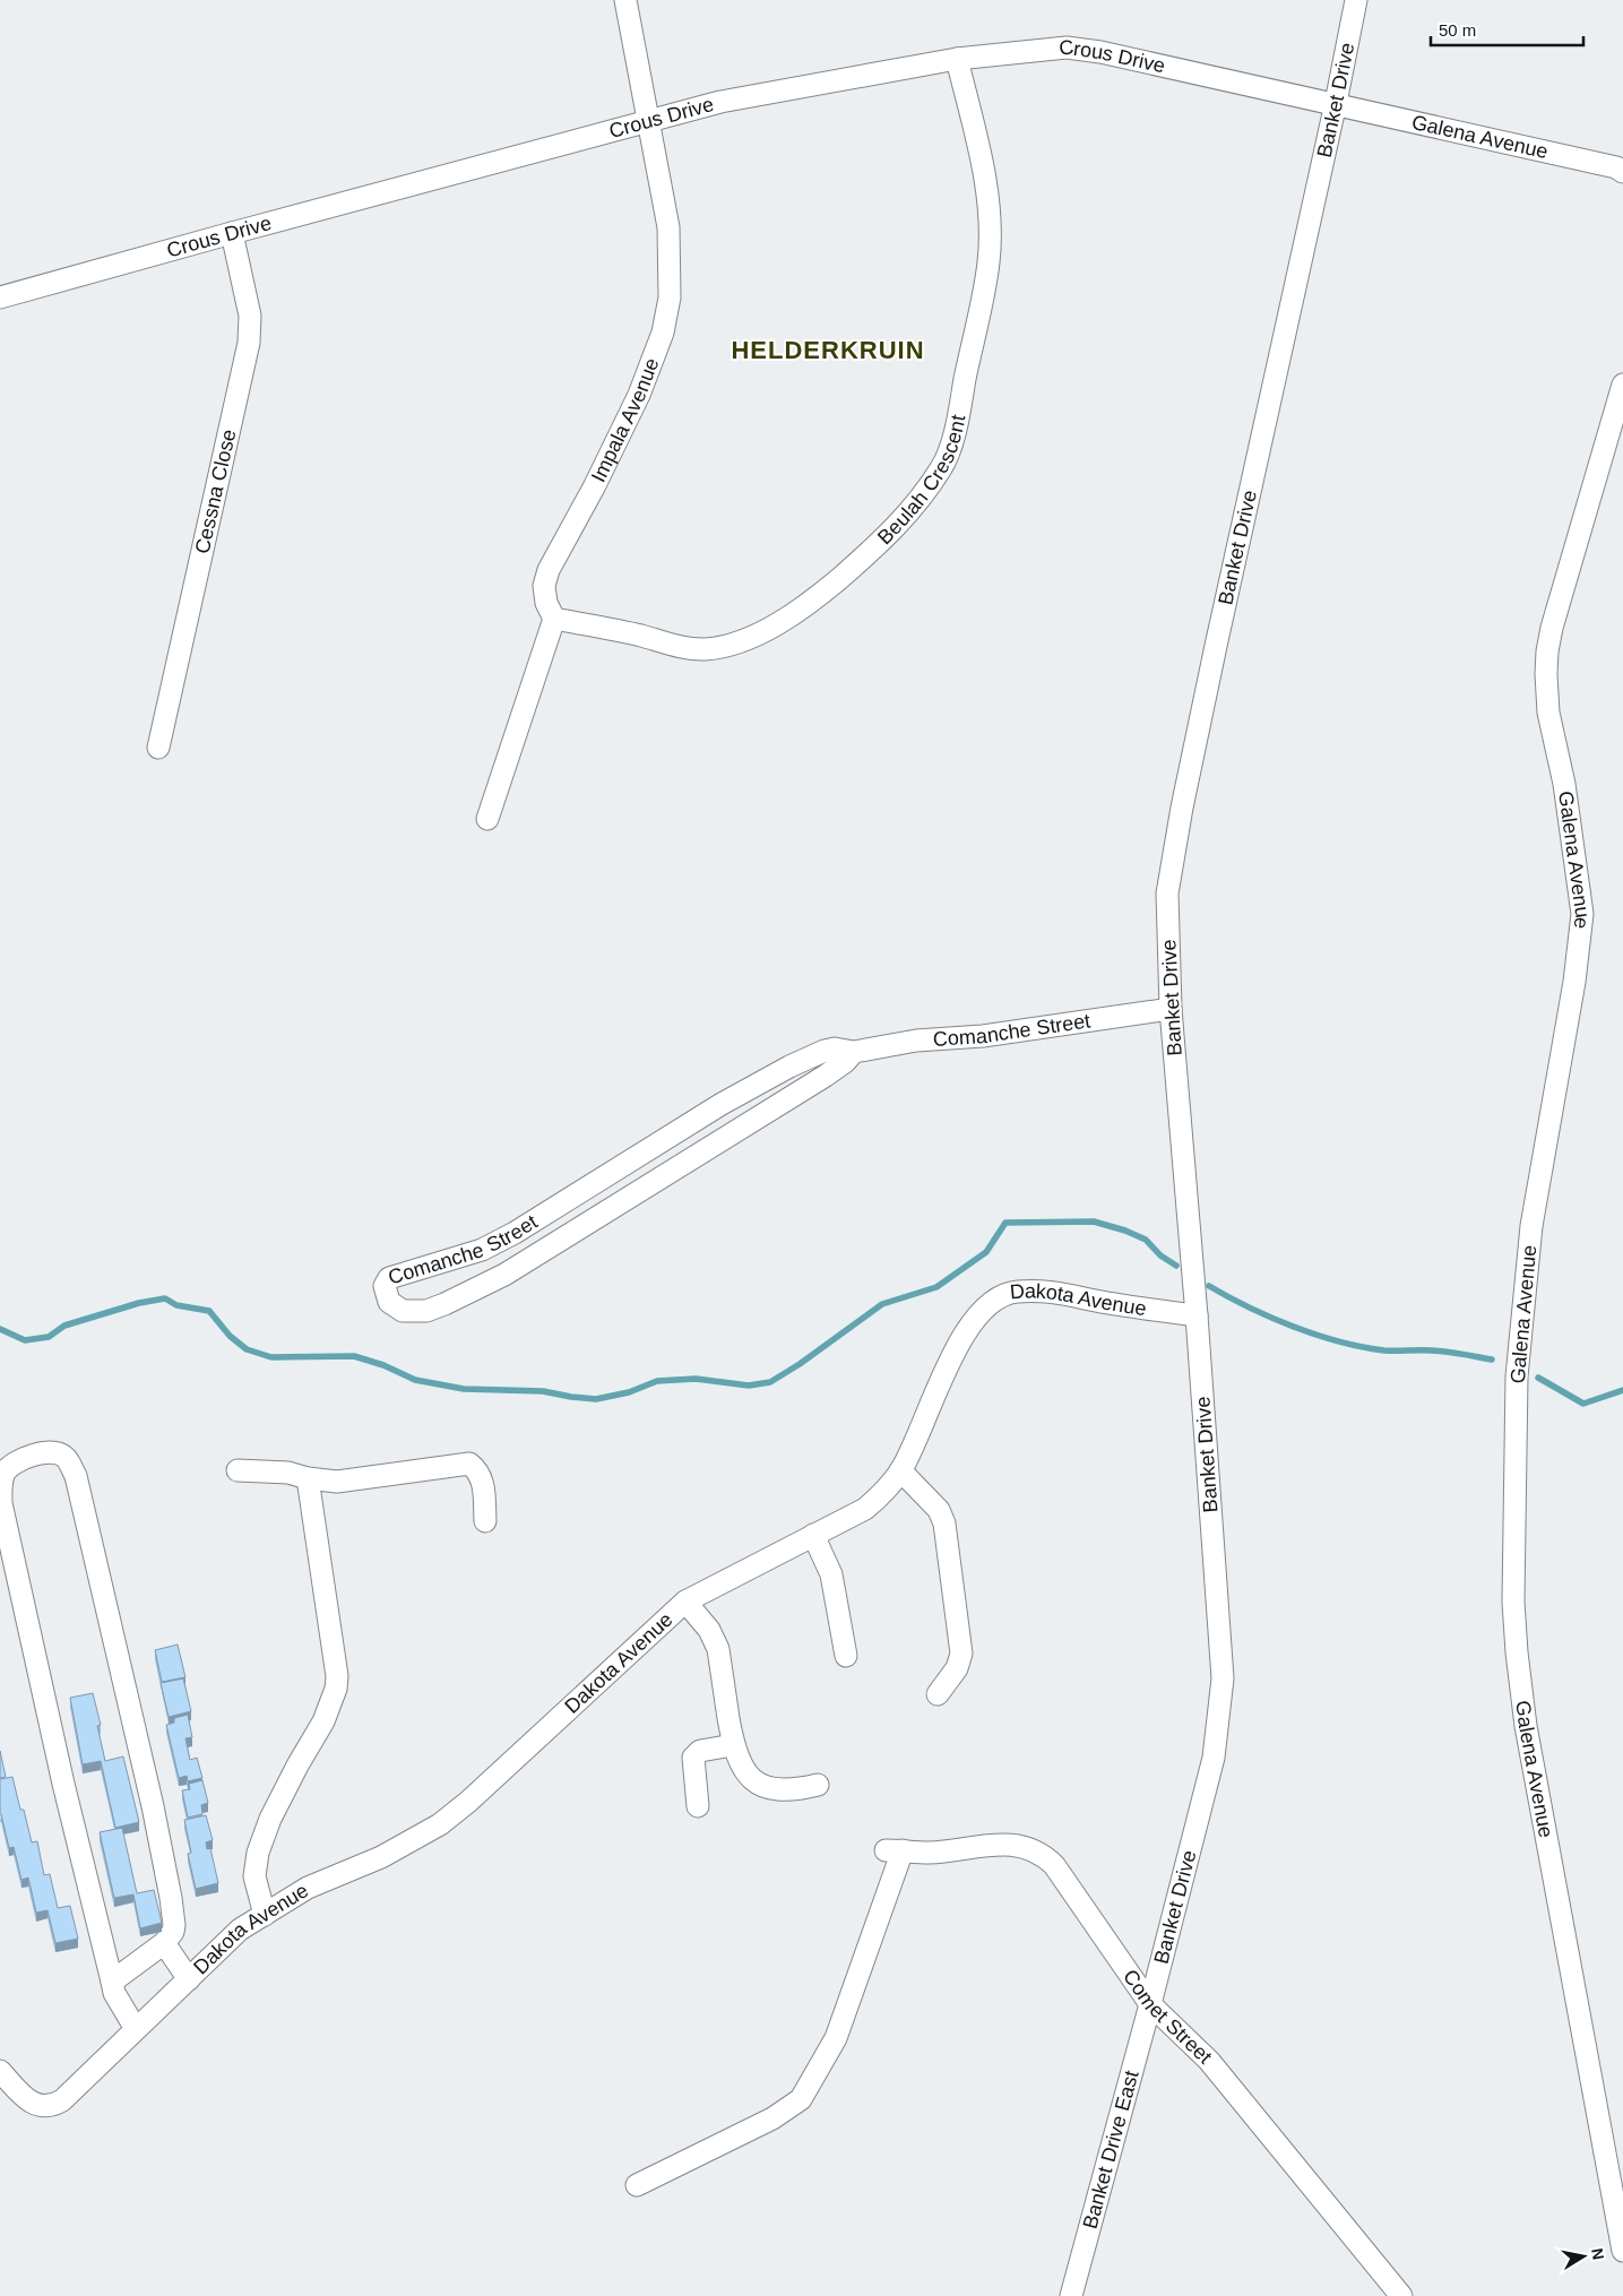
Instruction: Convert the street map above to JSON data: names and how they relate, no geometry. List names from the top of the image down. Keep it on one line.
{"streets":{"street":["Crous Drive","Banket Drive","Galena Avenue","Impala Avenue","Beulah Crescent","Cessna Close","Comanche Street","Dakota Avenue","Comet Street","Banket Drive East"]},"crossings":[["Crous Drive","Banket Drive"],["Crous Drive","Galena Avenue"],["Crous Drive","Impala Avenue"],["Crous Drive","Beulah Crescent"],["Crous Drive","Cessna Close"],["Banket Drive","Galena Avenue"],["Banket Drive","Comanche Street"],["Banket Drive","Dakota Avenue"],["Banket Drive","Comet Street"],["Banket Drive","Banket Drive East"],["Impala Avenue","Beulah Crescent"],["Comet Street","Banket Drive East"]],"districts":["HELDERKRUIN"],"scale_bar":"50 m","north":"right"}
